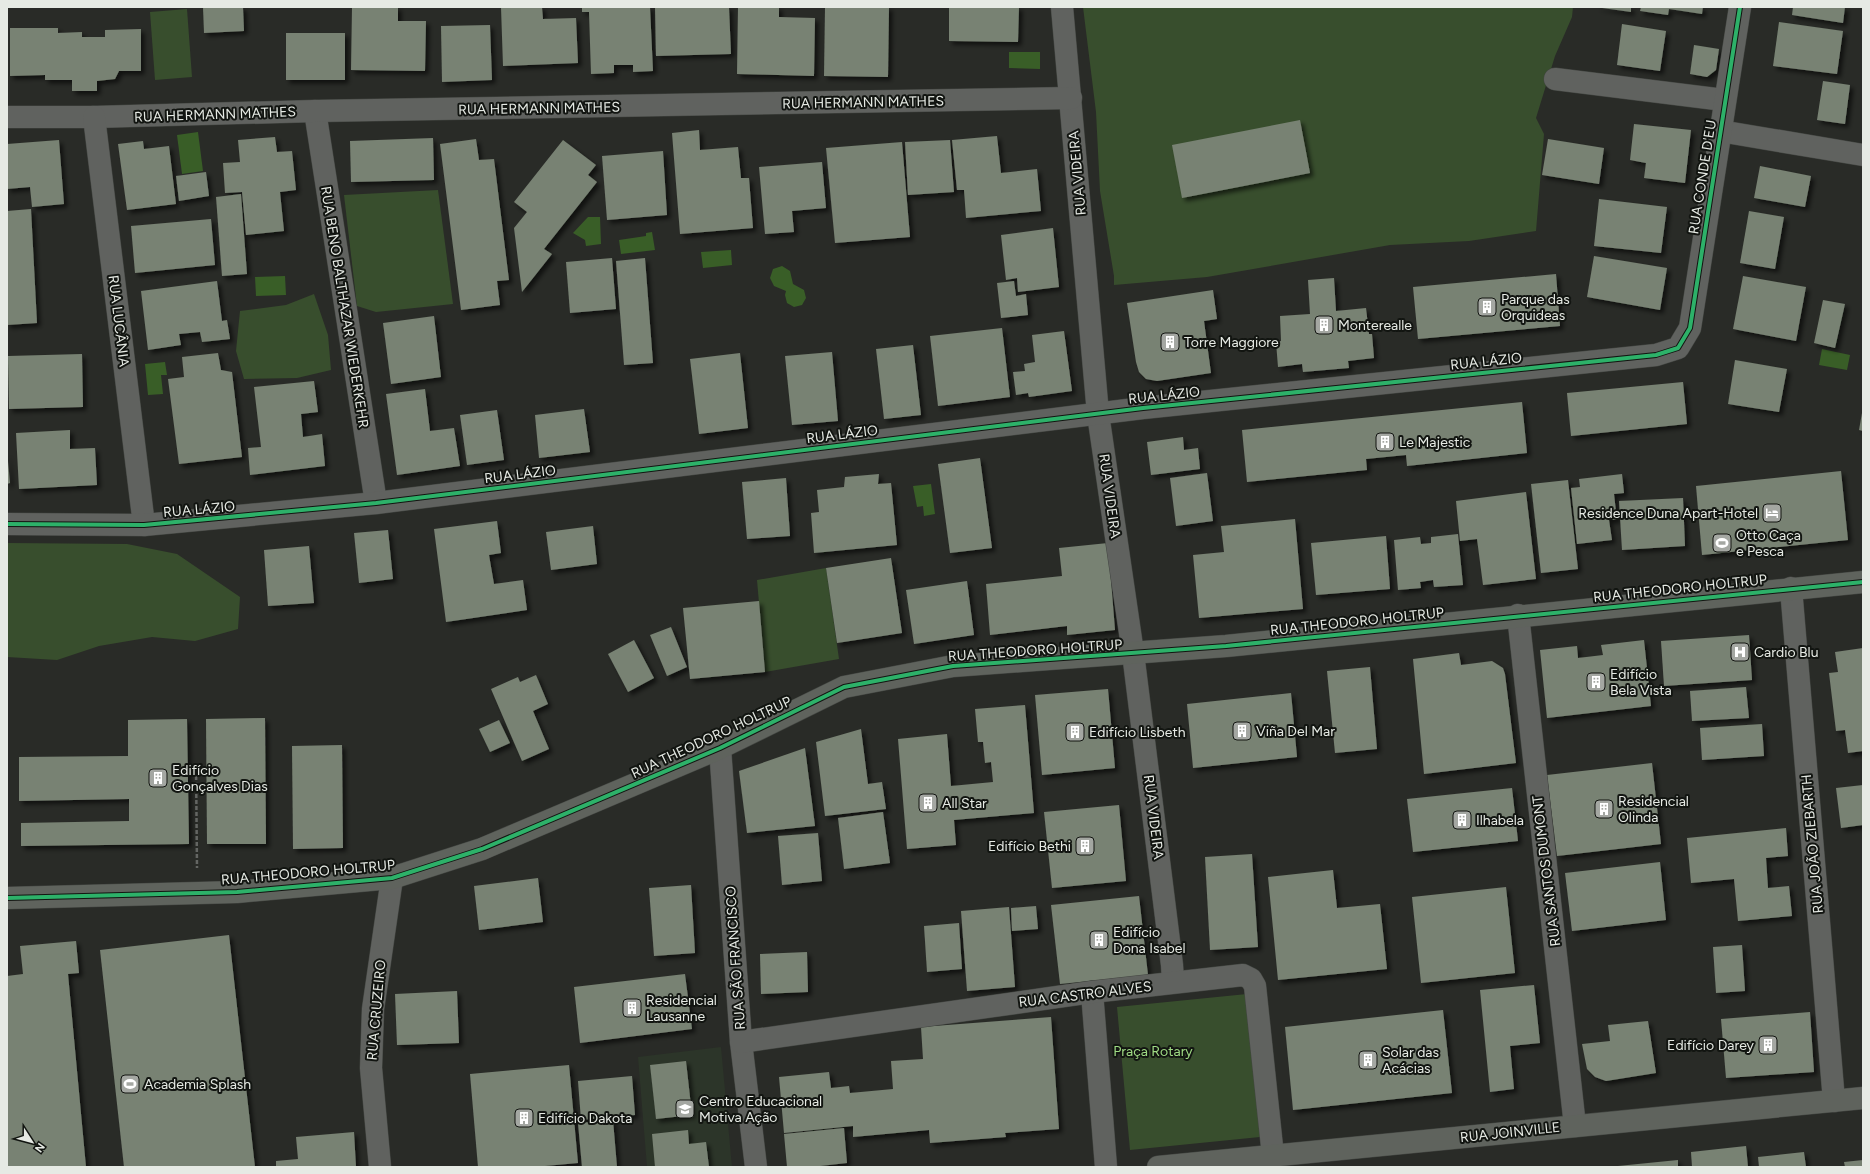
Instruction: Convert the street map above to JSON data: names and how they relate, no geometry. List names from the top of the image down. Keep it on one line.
{"streets":{"main road":["RUA THEODORO HOLTRUP","RUA JOINVILLE"],"street":["RUA HERMANN MATHES","RUA VIDEIRA","RUA CONDE D'EU","RUA BENO BALTHAZAR WIEDERKEHR","RUA LUCÂNIA","RUA LÁZIO","RUA JOÃO ZIEBARTH","RUA SANTOS DUMONT","RUA SÃO FRANCISCO","RUA CASTRO ALVES","RUA CRUZEIRO"]},"crossings":[["RUA HERMANN MATHES","RUA VIDEIRA"],["RUA HERMANN MATHES","RUA BENO BALTHAZAR WIEDERKEHR"],["RUA HERMANN MATHES","RUA LUCÂNIA"],["RUA VIDEIRA","RUA LÁZIO"],["RUA VIDEIRA","RUA THEODORO HOLTRUP"],["RUA VIDEIRA","RUA CASTRO ALVES"],["RUA CONDE D'EU","RUA LÁZIO"],["RUA BENO BALTHAZAR WIEDERKEHR","RUA LÁZIO"],["RUA LUCÂNIA","RUA LÁZIO"],["RUA THEODORO HOLTRUP","RUA JOÃO ZIEBARTH"],["RUA THEODORO HOLTRUP","RUA SANTOS DUMONT"],["RUA THEODORO HOLTRUP","RUA SÃO FRANCISCO"],["RUA THEODORO HOLTRUP","RUA CRUZEIRO"],["RUA JOÃO ZIEBARTH","RUA JOINVILLE"],["RUA SANTOS DUMONT","RUA JOINVILLE"],["RUA SÃO FRANCISCO","RUA CASTRO ALVES"],["RUA CASTRO ALVES","RUA JOINVILLE"]],"parks":["Praça Rotary"],"places":{"building":["Parque das Orquideas","Monterealle","Torre Maggiore","Le Majestic","Edifício Bela Vista","Viña Del Mar","Edifício Lisbeth","Edifício Gonçalves Dias","All Star","Residencial Olinda","Ilhabela","Edifício Bethi","Edifício Dona Isabel","Residencial Lausanne","Edifício Darey","Solar das Acácias","Edifício Dakota"],"hotel":["Residence Duna Apart-Hotel"],"sports":["Otto Caça e Pesca","Academia Splash"],"hospital":["Cardio Blu"],"school or university":["Centro Educacional Motiva Ação"]},"north":"bottom right"}
